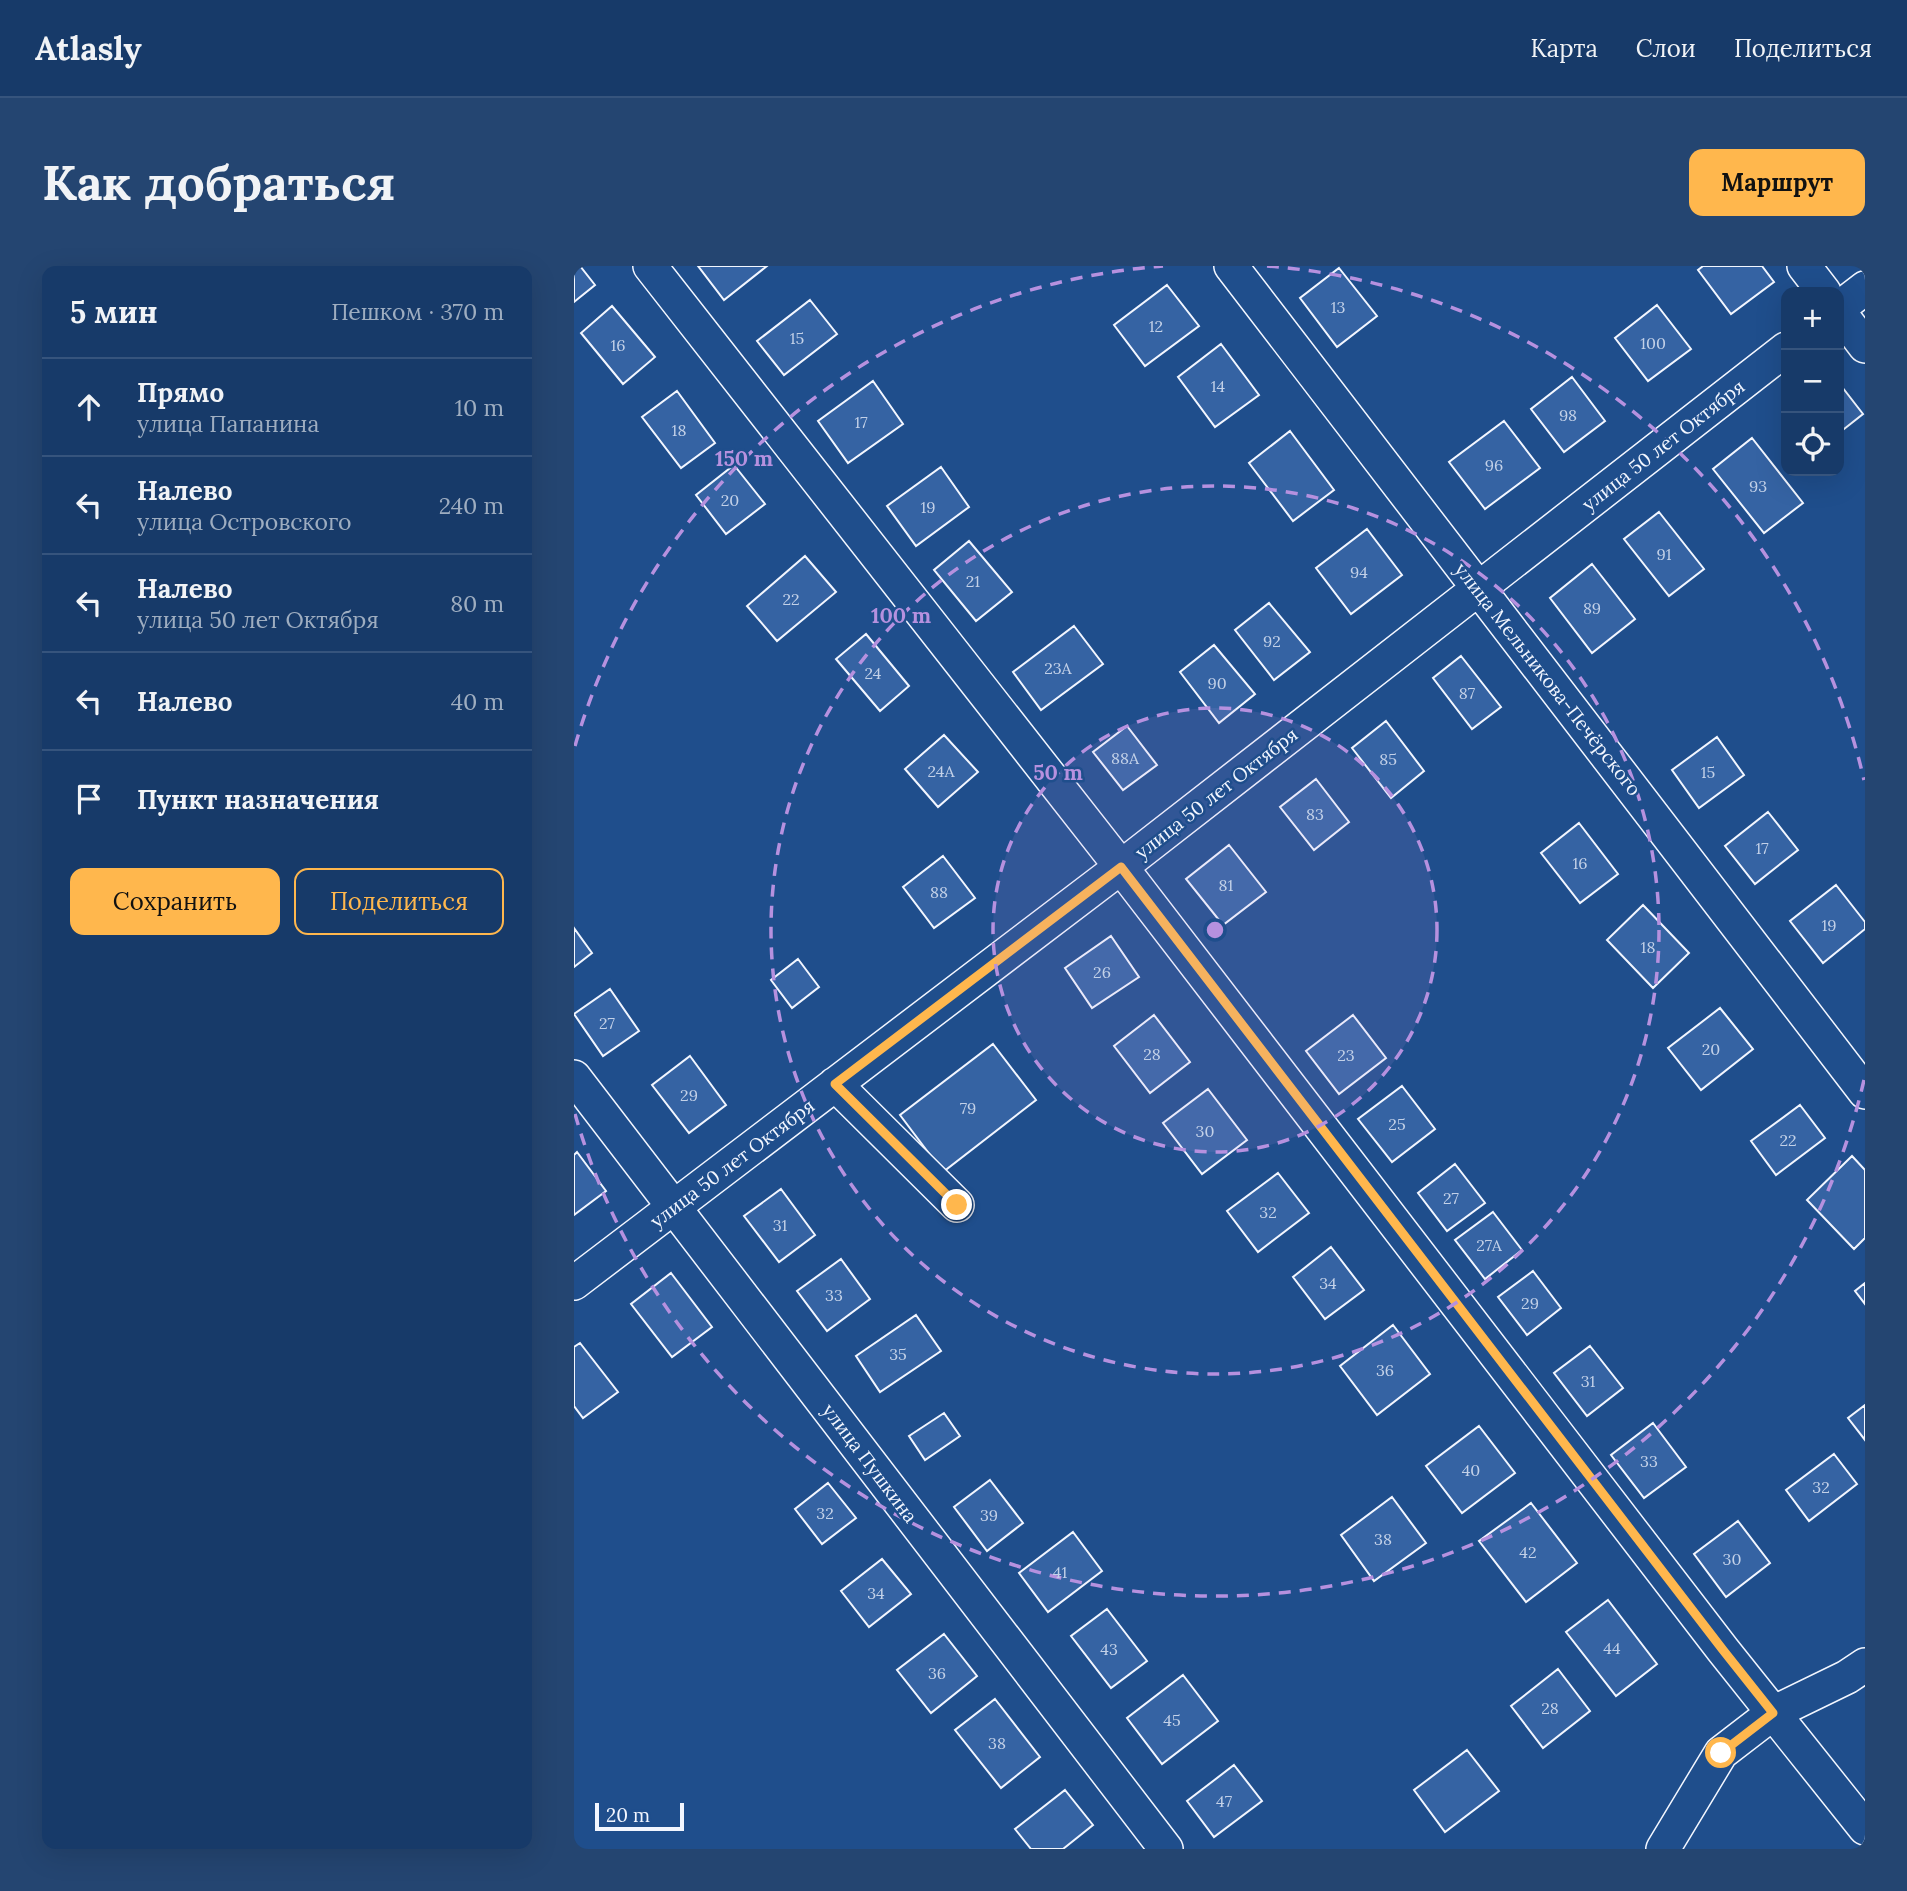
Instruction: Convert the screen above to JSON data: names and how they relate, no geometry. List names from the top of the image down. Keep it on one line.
{"streets":{"street":["улица 50 лет Октября","улица Мельникова-Печёрского","улица Пушкина"]},"crossings":[["улица 50 лет Октября","улица Мельникова-Печёрского"],["улица 50 лет Октября","улица Пушкина"]],"house_numbers":["13","12","15","100","16","14","98","17","18","96","93","20","19","91","94","21","22","89","92","23А","24","90","87","88А","85","24А","15","83","17","16","81","88","19","18","26","27","20","28","23","29","79","25","30","22","27","32","31","27А","34","33","29","35","36","31","33","40","32","32","39","38","42","30","41","34","44","43","36","28","45","38","47"],"scale_bar":"20 m","page":{"header":"Atlasly","nav":["Карта","Слои","Поделиться"],"buttons":["Маршрут",["Сохранить","Поделиться"]],"title":"Как добраться","heading":["5 мин","Пешком · 370 m"],"map_buttons":["+","−"],"list":[["Прямо","улица Папанина","10 m"],["Налево","улица Островского","240 m"],["Налево","улица 50 лет Октября","80 m"],["Налево","40 m"],"Пункт назначения"],"scale":"20 m"},"rings":["150 m","100 m","50 m"]}
